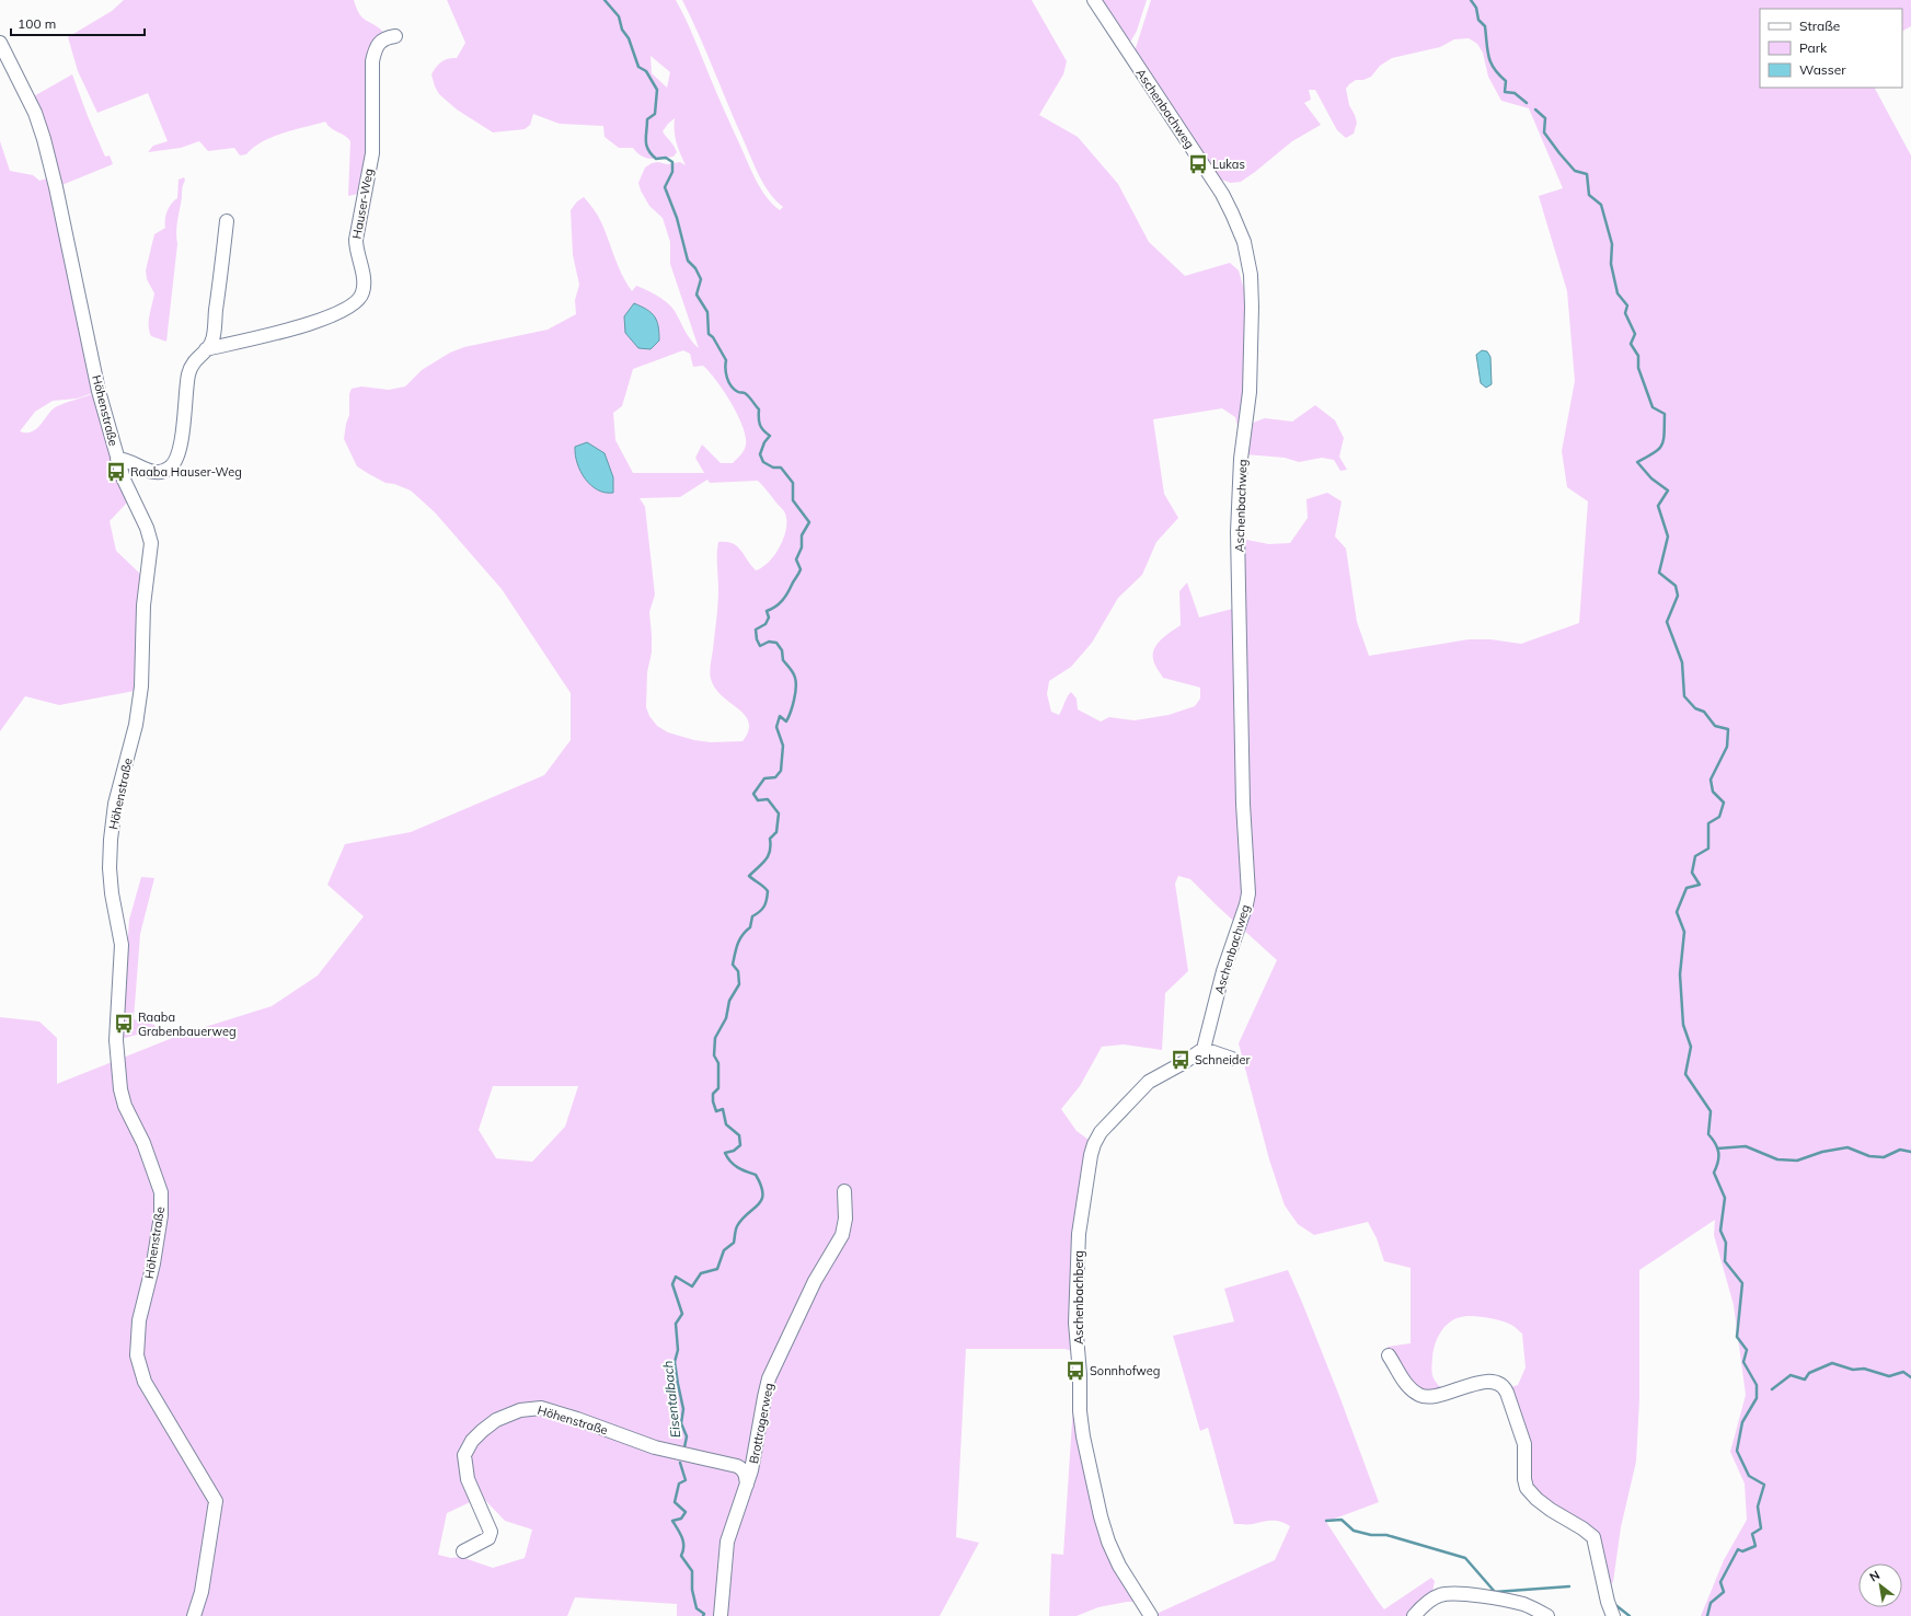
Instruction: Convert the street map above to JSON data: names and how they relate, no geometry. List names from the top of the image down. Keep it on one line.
{"streets":{"street":["Aschenbachweg","Hauser-Weg","Höhenstraße","Aschenbachberg","Brottragerweg"]},"crossings":[["Aschenbachweg","Aschenbachberg"],["Höhenstraße","Brottragerweg"]],"water":["Eisentalbach"],"places":{"bus stop":["Lukas","Raaba Hauser-Weg","Raaba Grabenbauerweg","Schneider","Sonnhofweg"]},"legend":["Straße","Park","Wasser"],"scale_bar":"100 m","north":"top left"}
